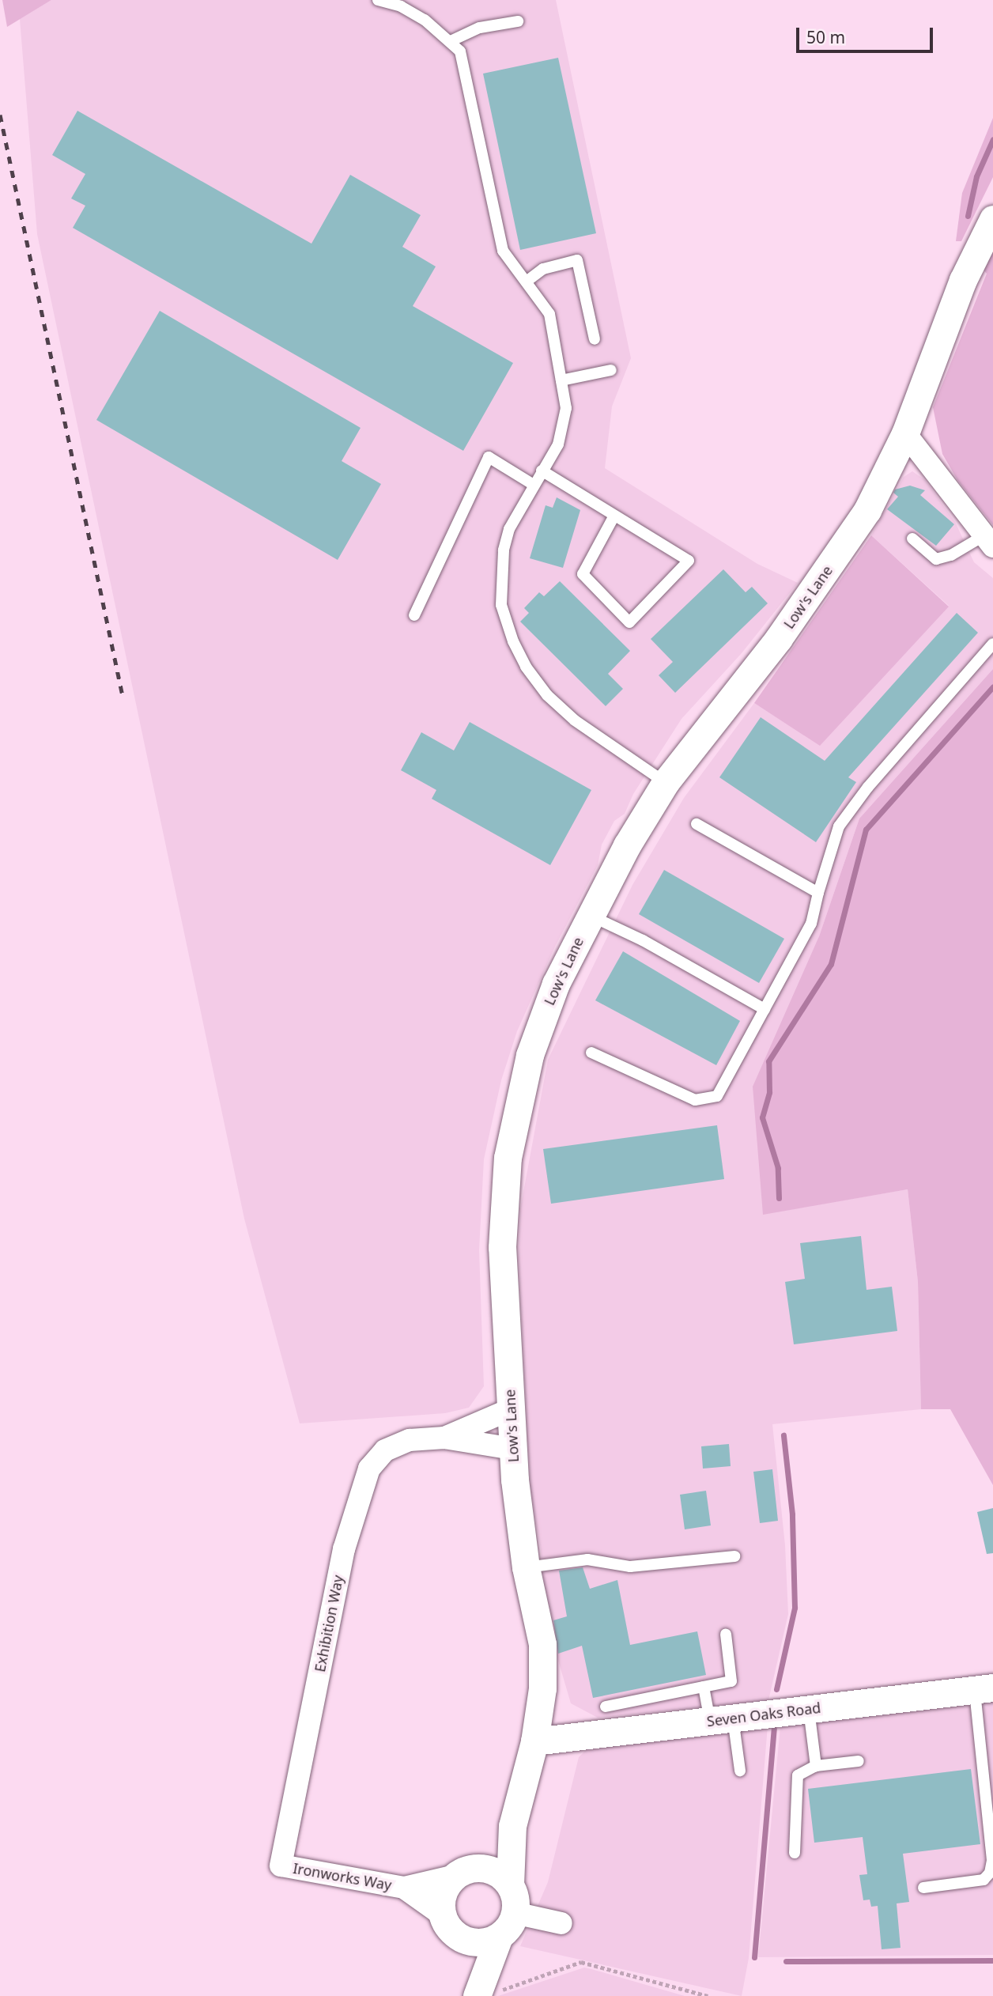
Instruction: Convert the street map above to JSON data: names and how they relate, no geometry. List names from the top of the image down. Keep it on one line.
{"streets":{"street":["Low's Lane","Exhibition Way","Seven Oaks Road","Ironworks Way"]},"crossings":[["Low's Lane","Exhibition Way"],["Low's Lane","Seven Oaks Road"],["Low's Lane","Ironworks Way"],["Exhibition Way","Ironworks Way"]],"scale_bar":"50 m"}
